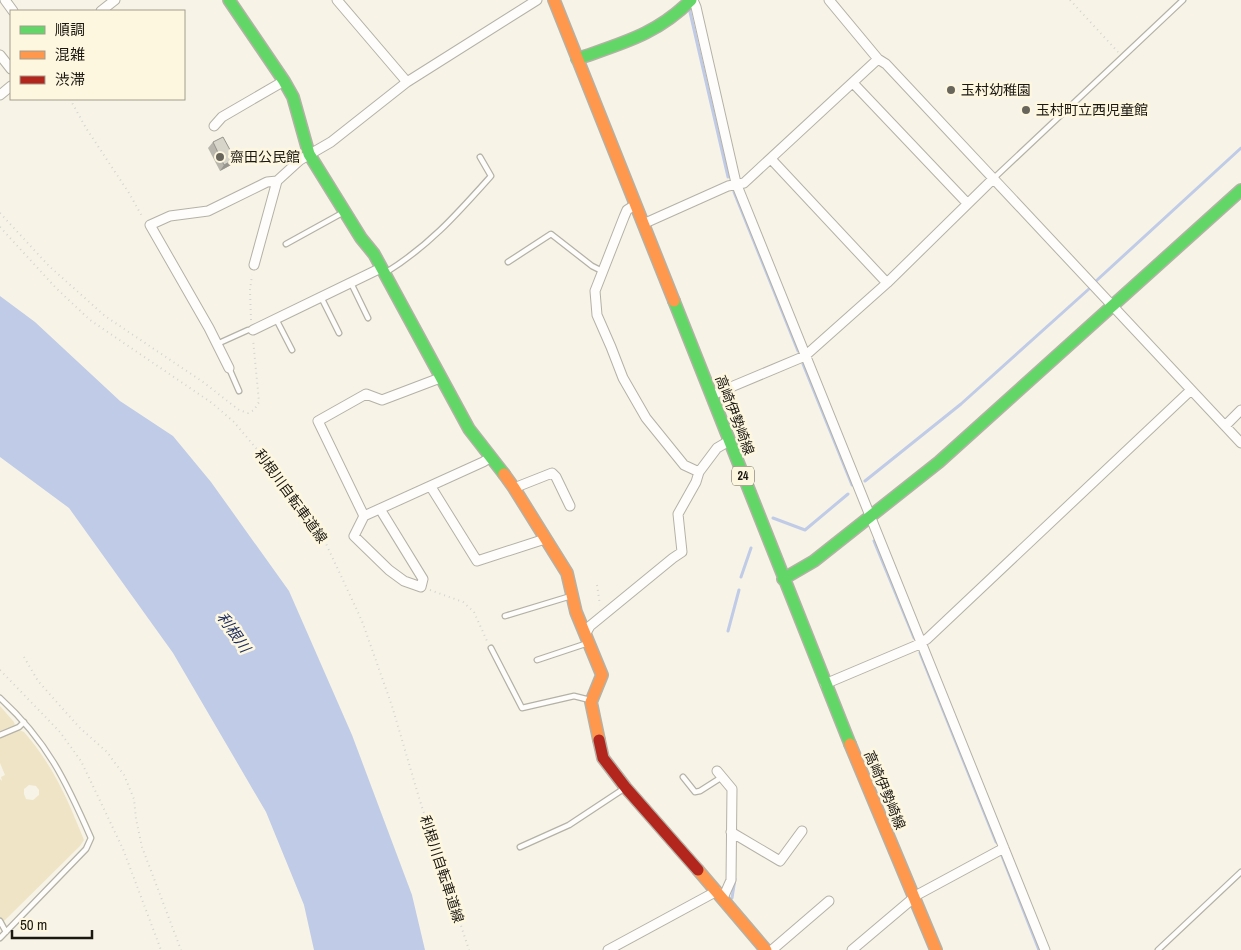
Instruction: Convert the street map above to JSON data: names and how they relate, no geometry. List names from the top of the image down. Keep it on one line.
{"streets":{"street":["高崎伊勢崎線","24"],"path":["利根川自転車道線"]},"water":["利根川"],"places":["玉村幼稚園","玉村町立西児童館","齋田公民館"],"legend":["順調","混雑","渋滞"],"scale_bar":"50 m"}
